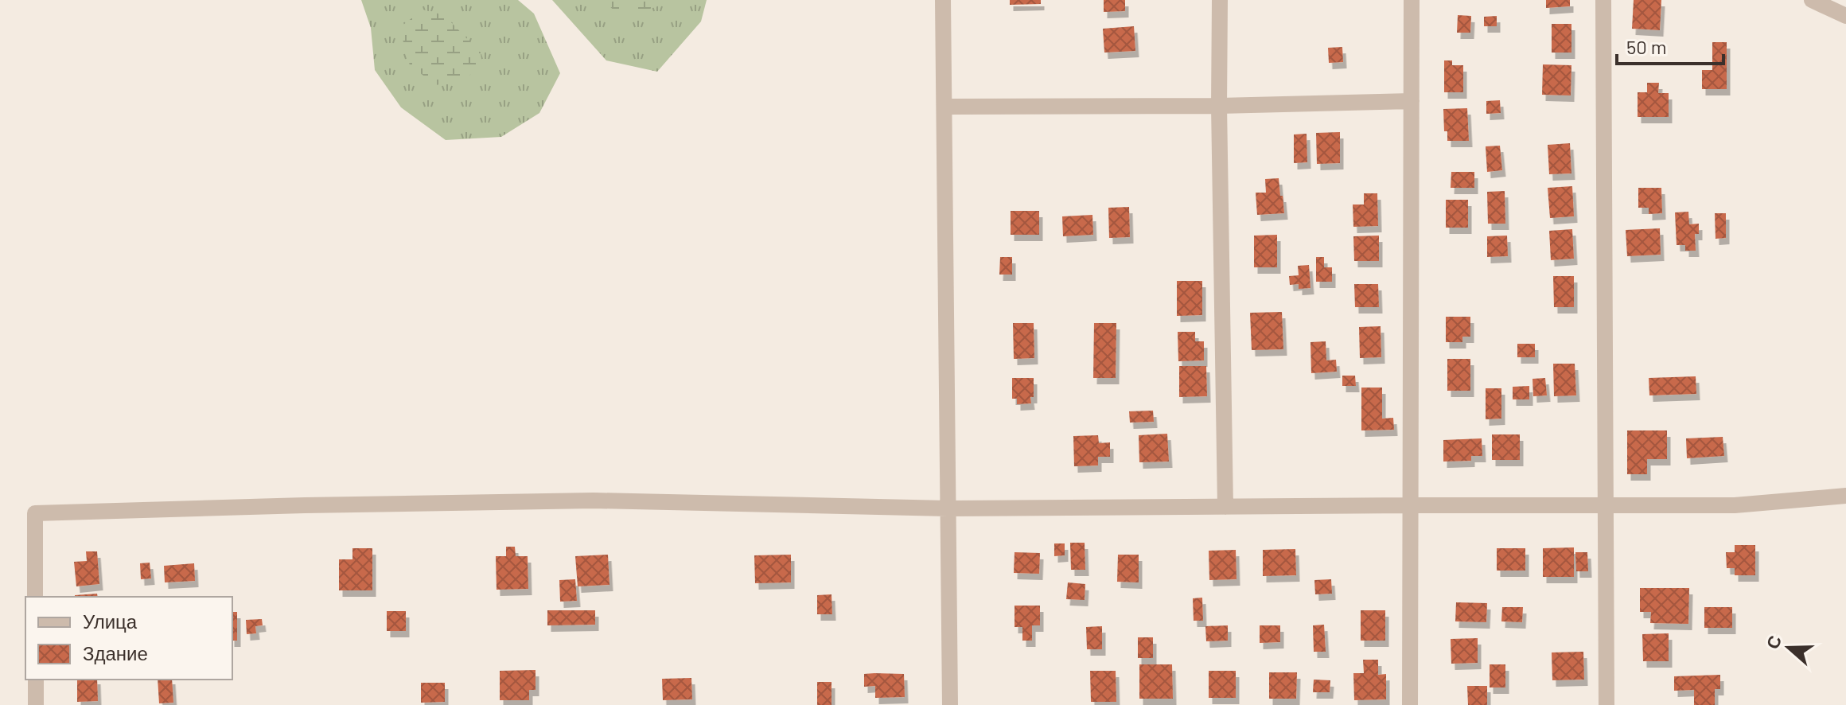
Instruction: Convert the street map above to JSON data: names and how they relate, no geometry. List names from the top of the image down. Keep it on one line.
{"legend":["Улица","Здание"],"scale_bar":"50 m","north":"left"}
